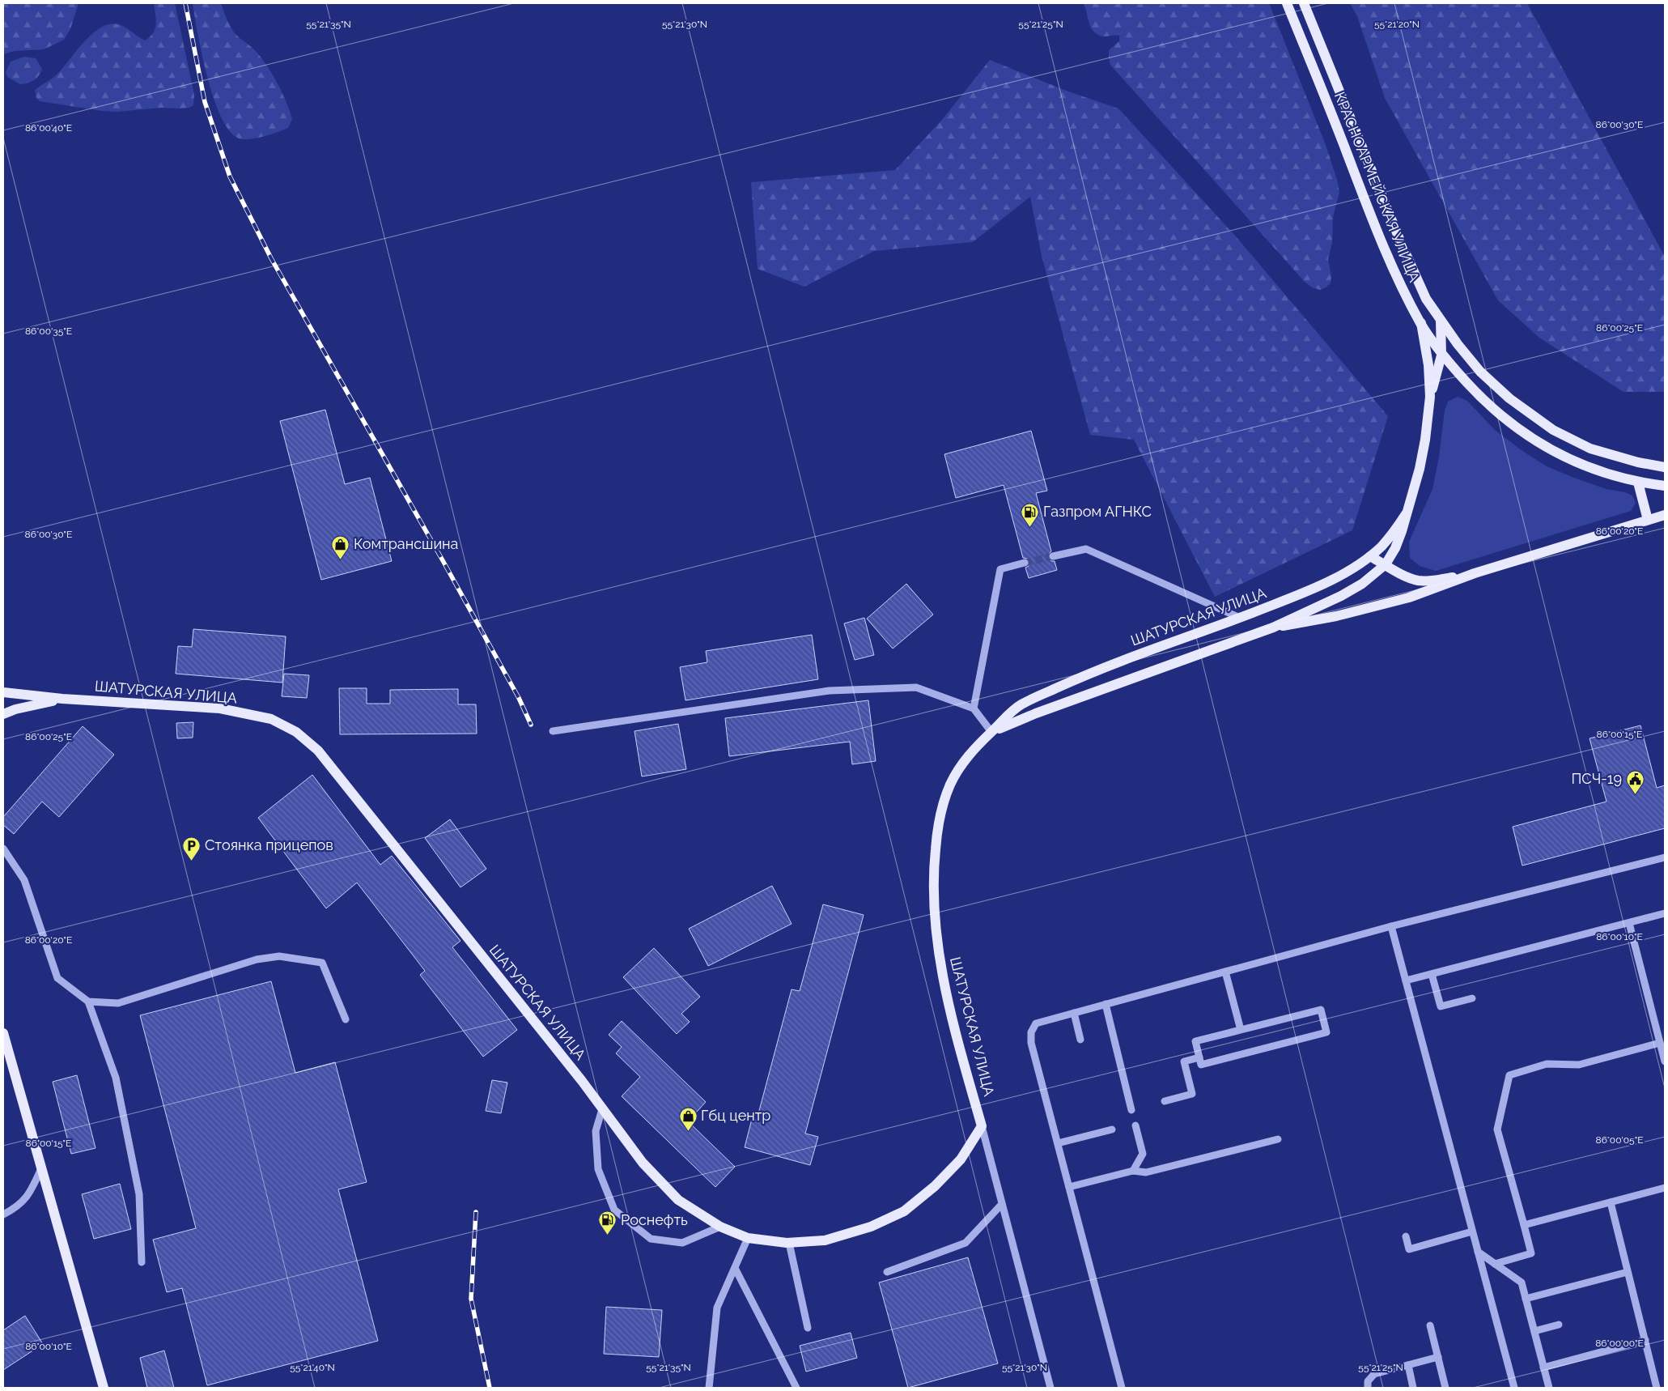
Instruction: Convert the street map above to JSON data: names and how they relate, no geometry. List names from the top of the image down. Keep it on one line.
{"streets":{"main road":["КРАСНОАРМЕЙСКАЯ УЛИЦА","ШАТУРСКАЯ УЛИЦА"]},"places":{"fuel station":["Газпром АГНКС","Роснефть"],"shop":["Комтрансшина","Гбц центр"],"public building":["ПСЧ-19"],"parking":["Стоянка прицепов"]},"coordinates":["55°21'35\"N","55°21'30\"N","55°21'20\"N","55°21'25\"N","86°00'30\"E","86°00'40\"E","86°00'25\"E","86°00'35\"E","86°00'20\"E","86°00'15\"E","86°00'10\"E","86°00'05\"E","86°00'00\"E","55°21'40\"N"]}
